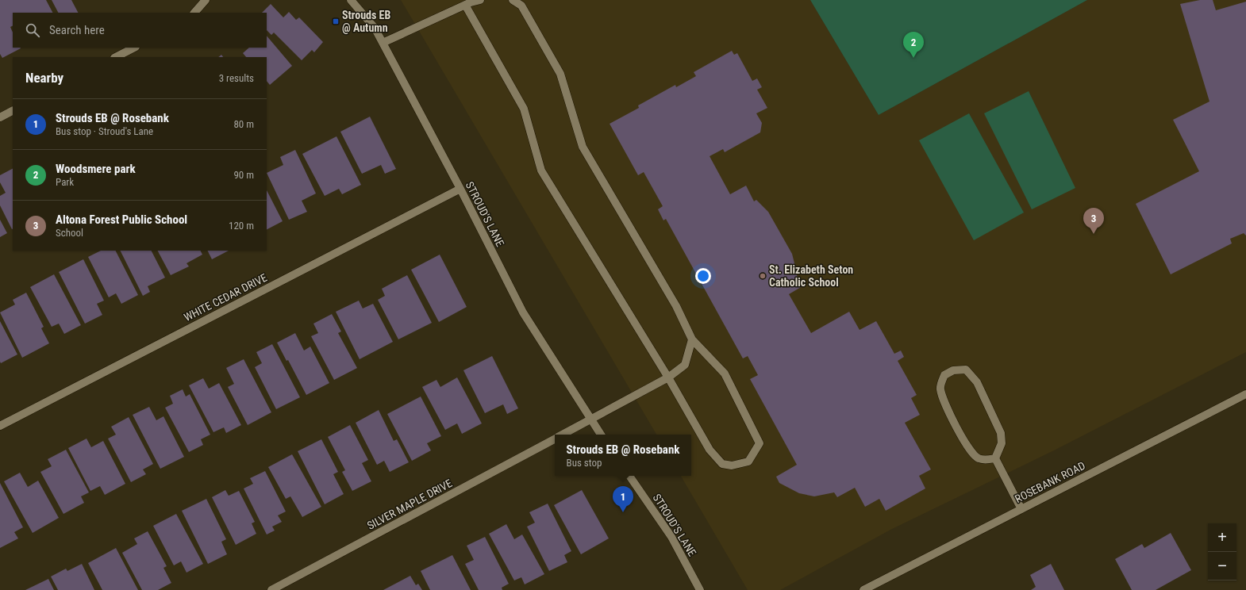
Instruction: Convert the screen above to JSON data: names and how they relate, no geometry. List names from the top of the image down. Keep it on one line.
{"streets":{"street":["STROUD'S LANE","WHITE CEDAR DRIVE","ROSEBANK ROAD","SILVER MAPLE DRIVE"]},"crossings":[["STROUD'S LANE","WHITE CEDAR DRIVE"],["STROUD'S LANE","SILVER MAPLE DRIVE"]],"places":{"transit":["Strouds EB @ Autumn"],"other":["St. Elizabeth Seton Catholic School"]},"page":{"search":"Search here","pins":["2","3","1"],"heading":["Nearby","3 results"],"list":[{"mark":"1","name":"Strouds EB @ Rosebank","note":"Bus stop · Stroud's Lane","value":"80 m"},{"mark":"2","name":"Woodsmere park","note":"Park","value":"90 m"},{"mark":"3","name":"Altona Forest Public School","note":"School","value":"120 m"}],"popup":["Strouds EB @ Rosebank","Bus stop"],"map_buttons":["+","−"]}}
